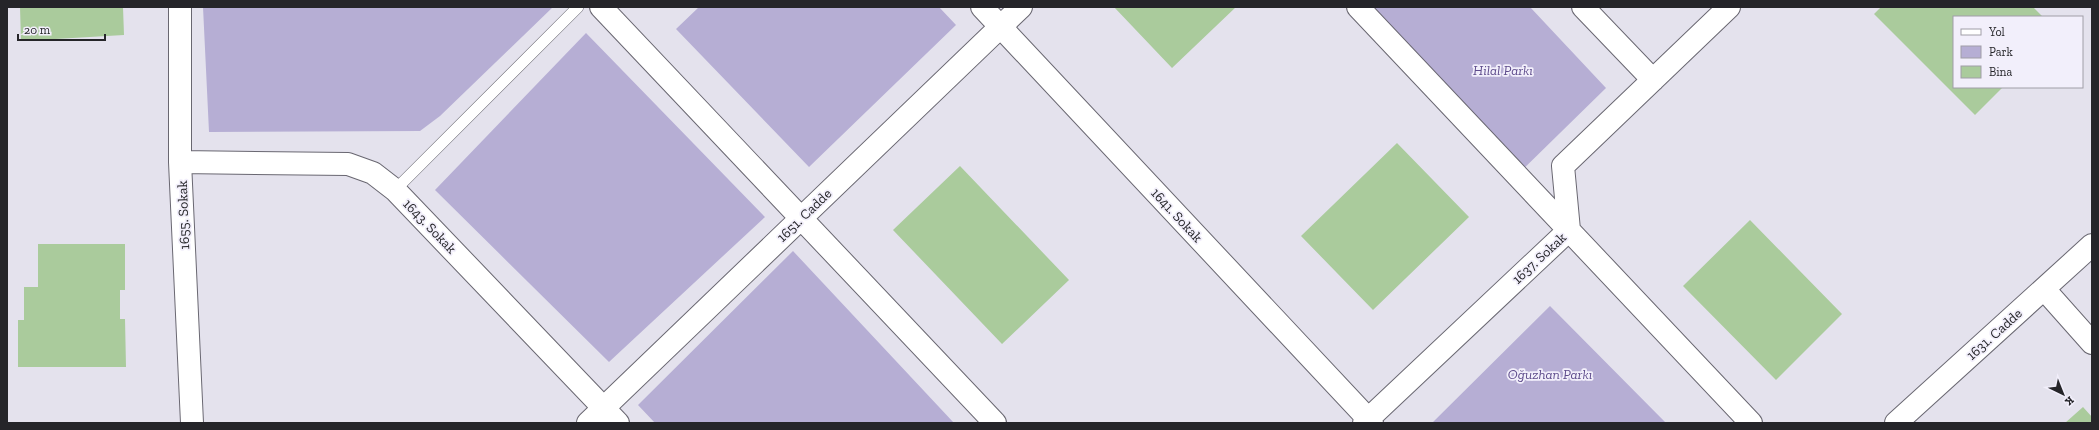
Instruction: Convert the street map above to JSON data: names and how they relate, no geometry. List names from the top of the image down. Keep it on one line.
{"streets":{"street":["1655. Sokak","1651. Cadde","1641. Sokak","1643. Sokak","1637. Sokak","1631. Cadde"]},"crossings":[["1655. Sokak","1643. Sokak"],["1651. Cadde","1641. Sokak"],["1651. Cadde","1643. Sokak"],["1641. Sokak","1637. Sokak"]],"parks":["Hilal Parkı","Oğuzhan Parkı"],"legend":["Yol","Park","Bina"],"scale_bar":"20 m","north":"bottom right"}
